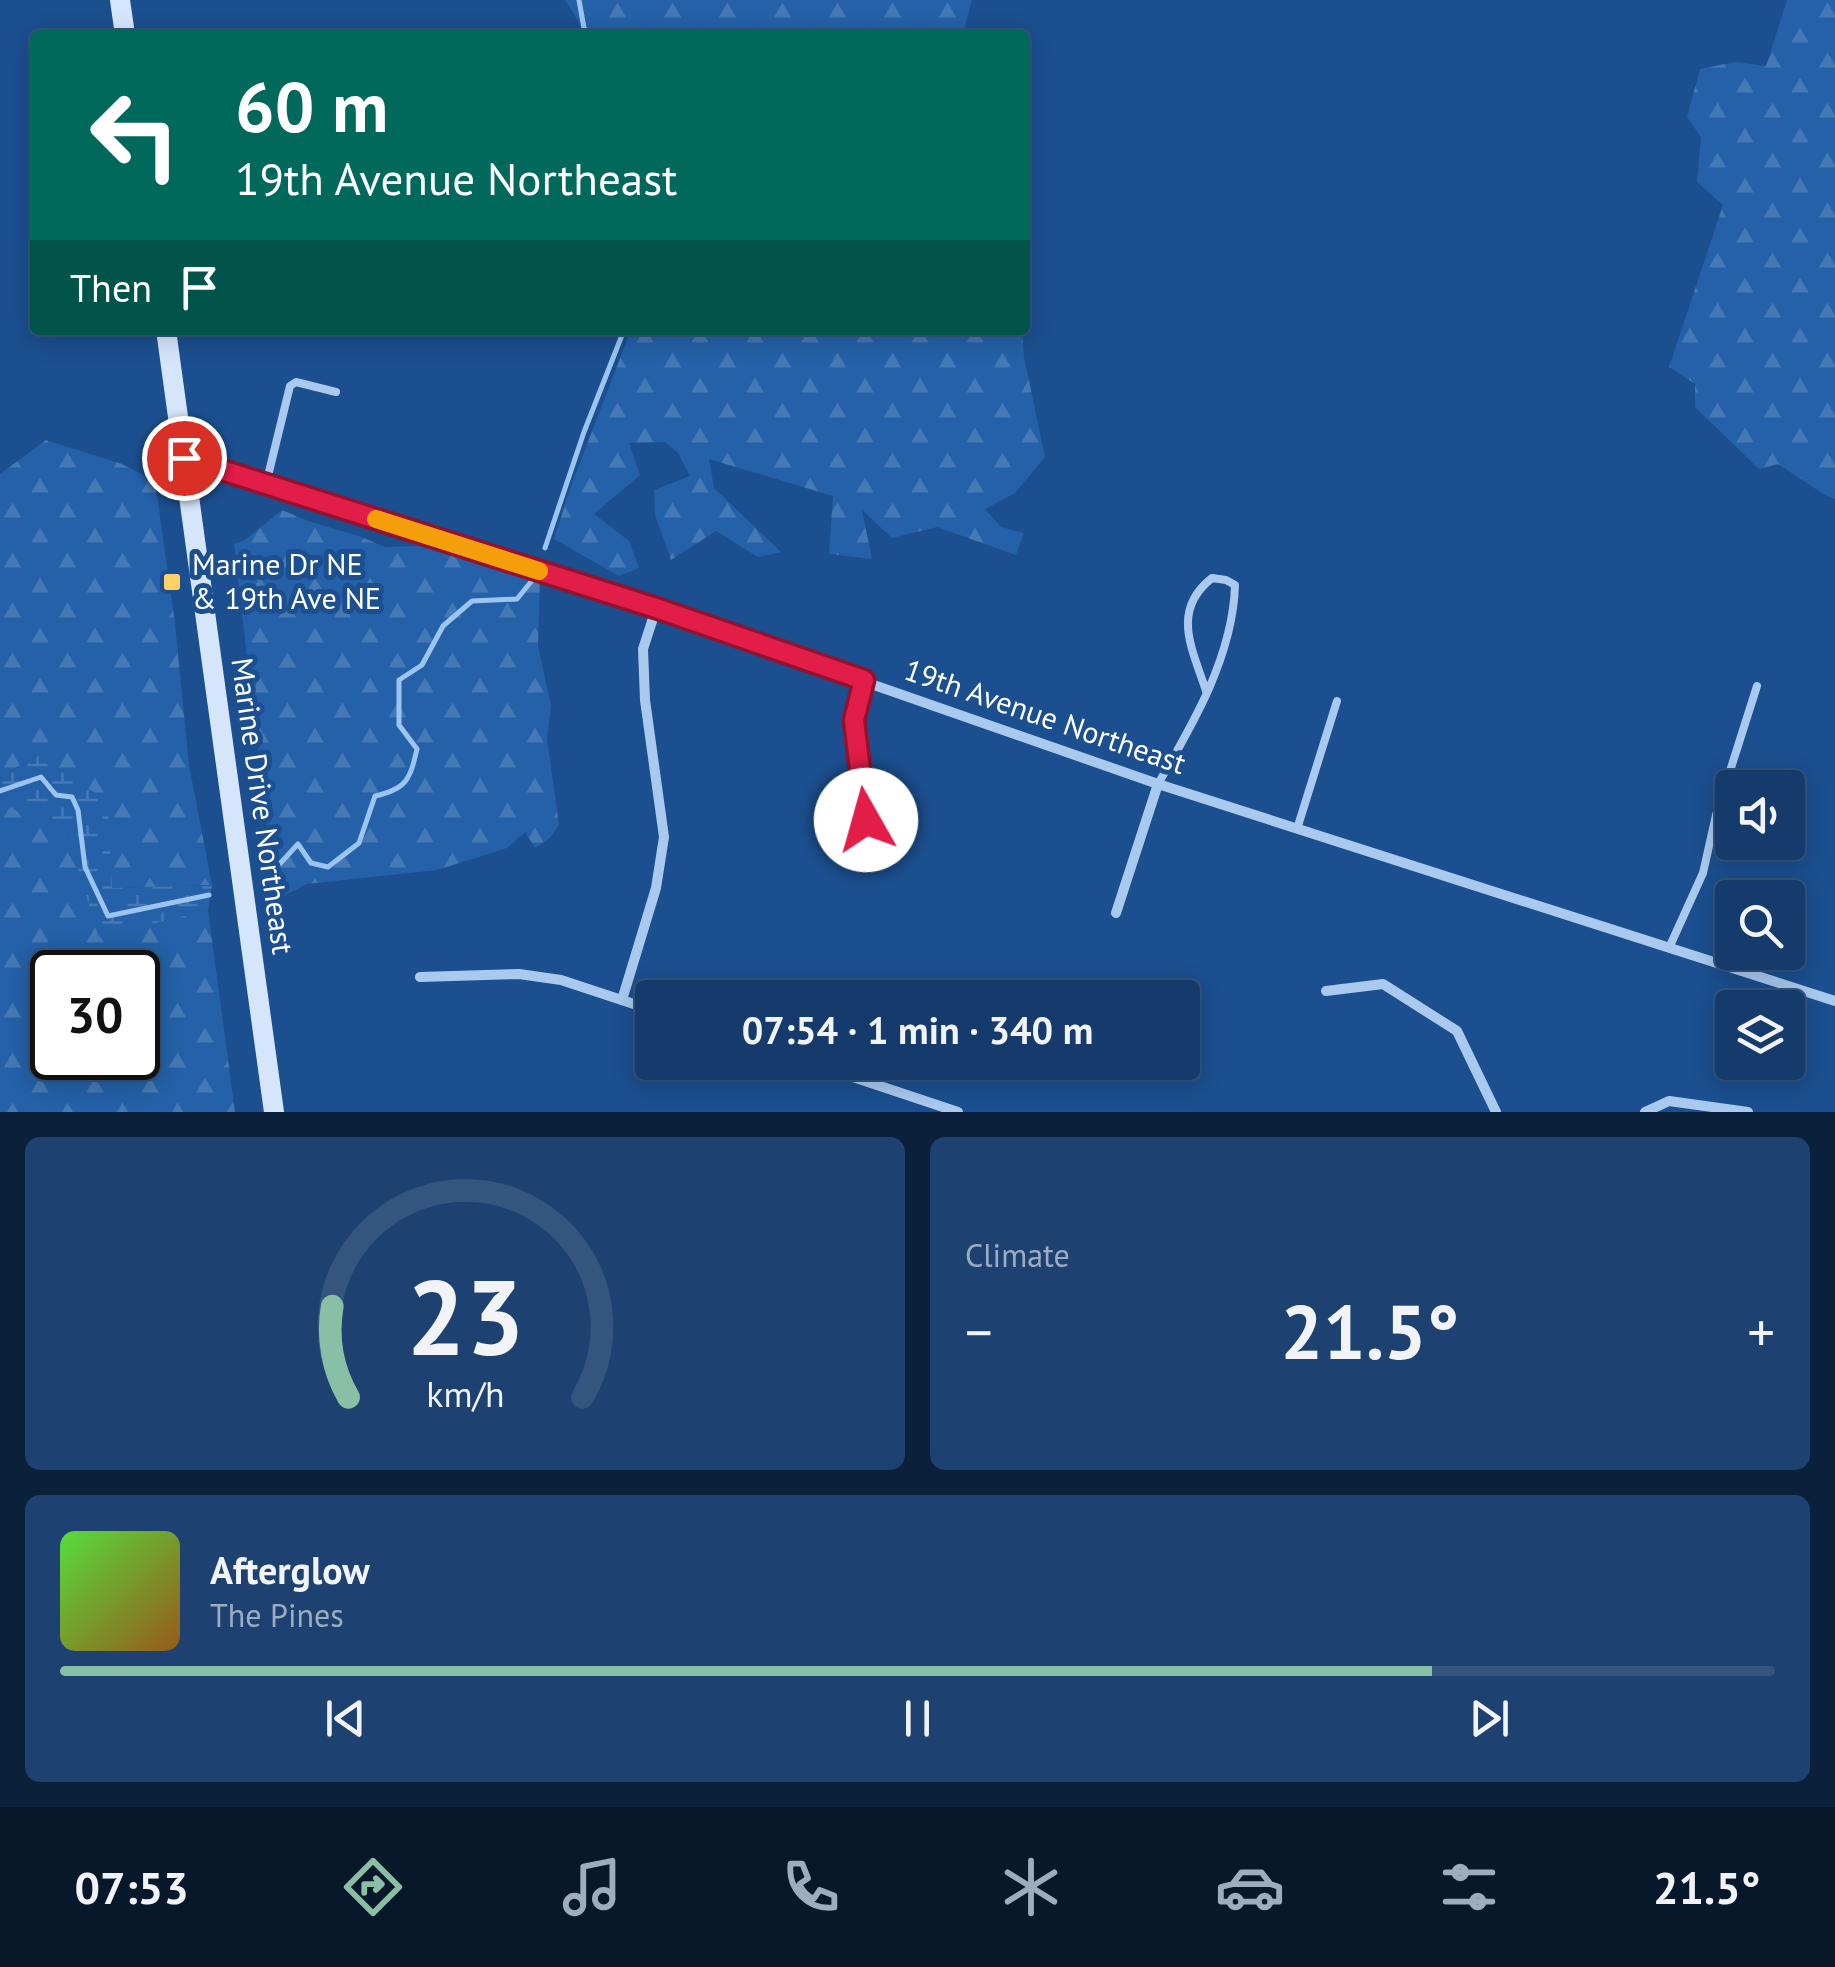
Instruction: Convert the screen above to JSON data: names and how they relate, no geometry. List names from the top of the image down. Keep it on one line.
{"streets":{"main road":["Marine Drive Northeast"],"street":["19th Avenue Northeast"]},"crossings":[["19th Avenue Northeast","Marine Drive Northeast"]],"places":{"transit":["Marine Dr NE & 19th Ave NE"]},"page":{"turn":["60 m","19th Avenue Northeast"],"then":"Then","limit":"30","trip":"07:54 · 1 min · 340 m","tile":"Climate","heat":["−","21.5°","+"],"song":["Afterglow","The Pines"],"tabs":["07:53","21.5°"],"gauge":["23","km/h"]}}
